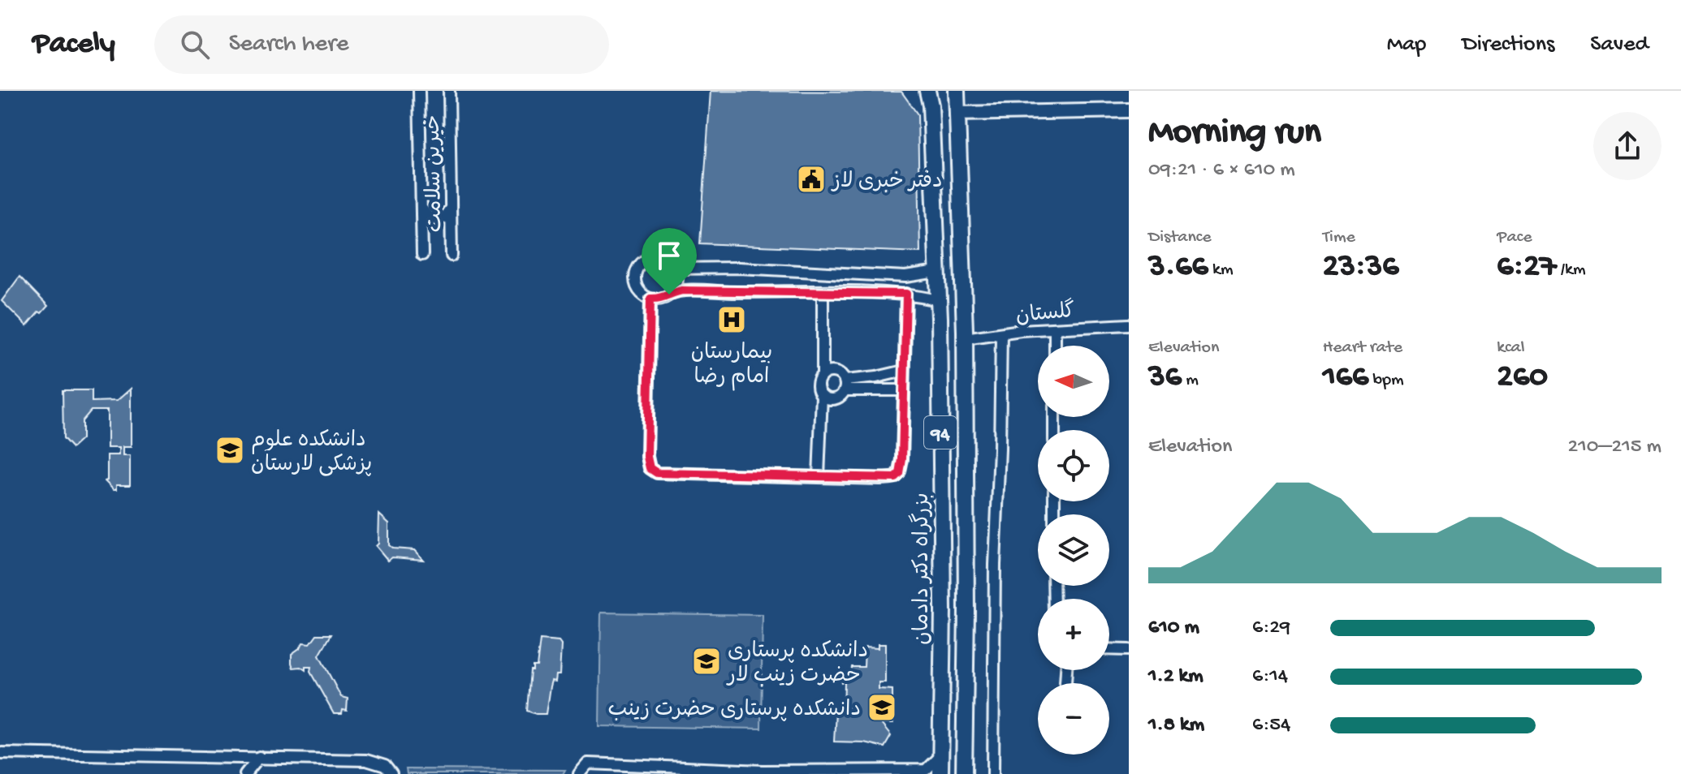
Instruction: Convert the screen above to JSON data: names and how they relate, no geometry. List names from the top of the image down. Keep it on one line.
{"streets":{"highway":["94","بزرگراه دکتر دادمان"],"street":["خیرین سلامت","گلستان"]},"crossings":[["گلستان","94"]],"places":{"public building":["دفتر خبری لاز"],"hospital":["بیمارستان امام رضا"],"school or university":["دانشکده علوم پزشکی لارستان","دانشکده پرستاری حضرت زینب لار","دانشکده پرستاری حضرت زینب"]},"north":"left","page":{"header":"Pacely","search":"Search here","nav":["Map","Directions","Saved"],"heading":["Morning run","09:21 · 6 × 610 m"],"stats":[["Distance","3.66 km"],["Time","23:36"],["Pace","6:27 /km"],["Elevation","36 m"],["Heart rate","166 bpm"],["kcal","260"]],"map_buttons":["+","−"],"chart":["Elevation","210–215 m"],"list":[{"name":"610 m","note":"6:29"},{"name":"1.2 km","note":"6:14"},{"name":"1.8 km","note":"6:54"}]}}
